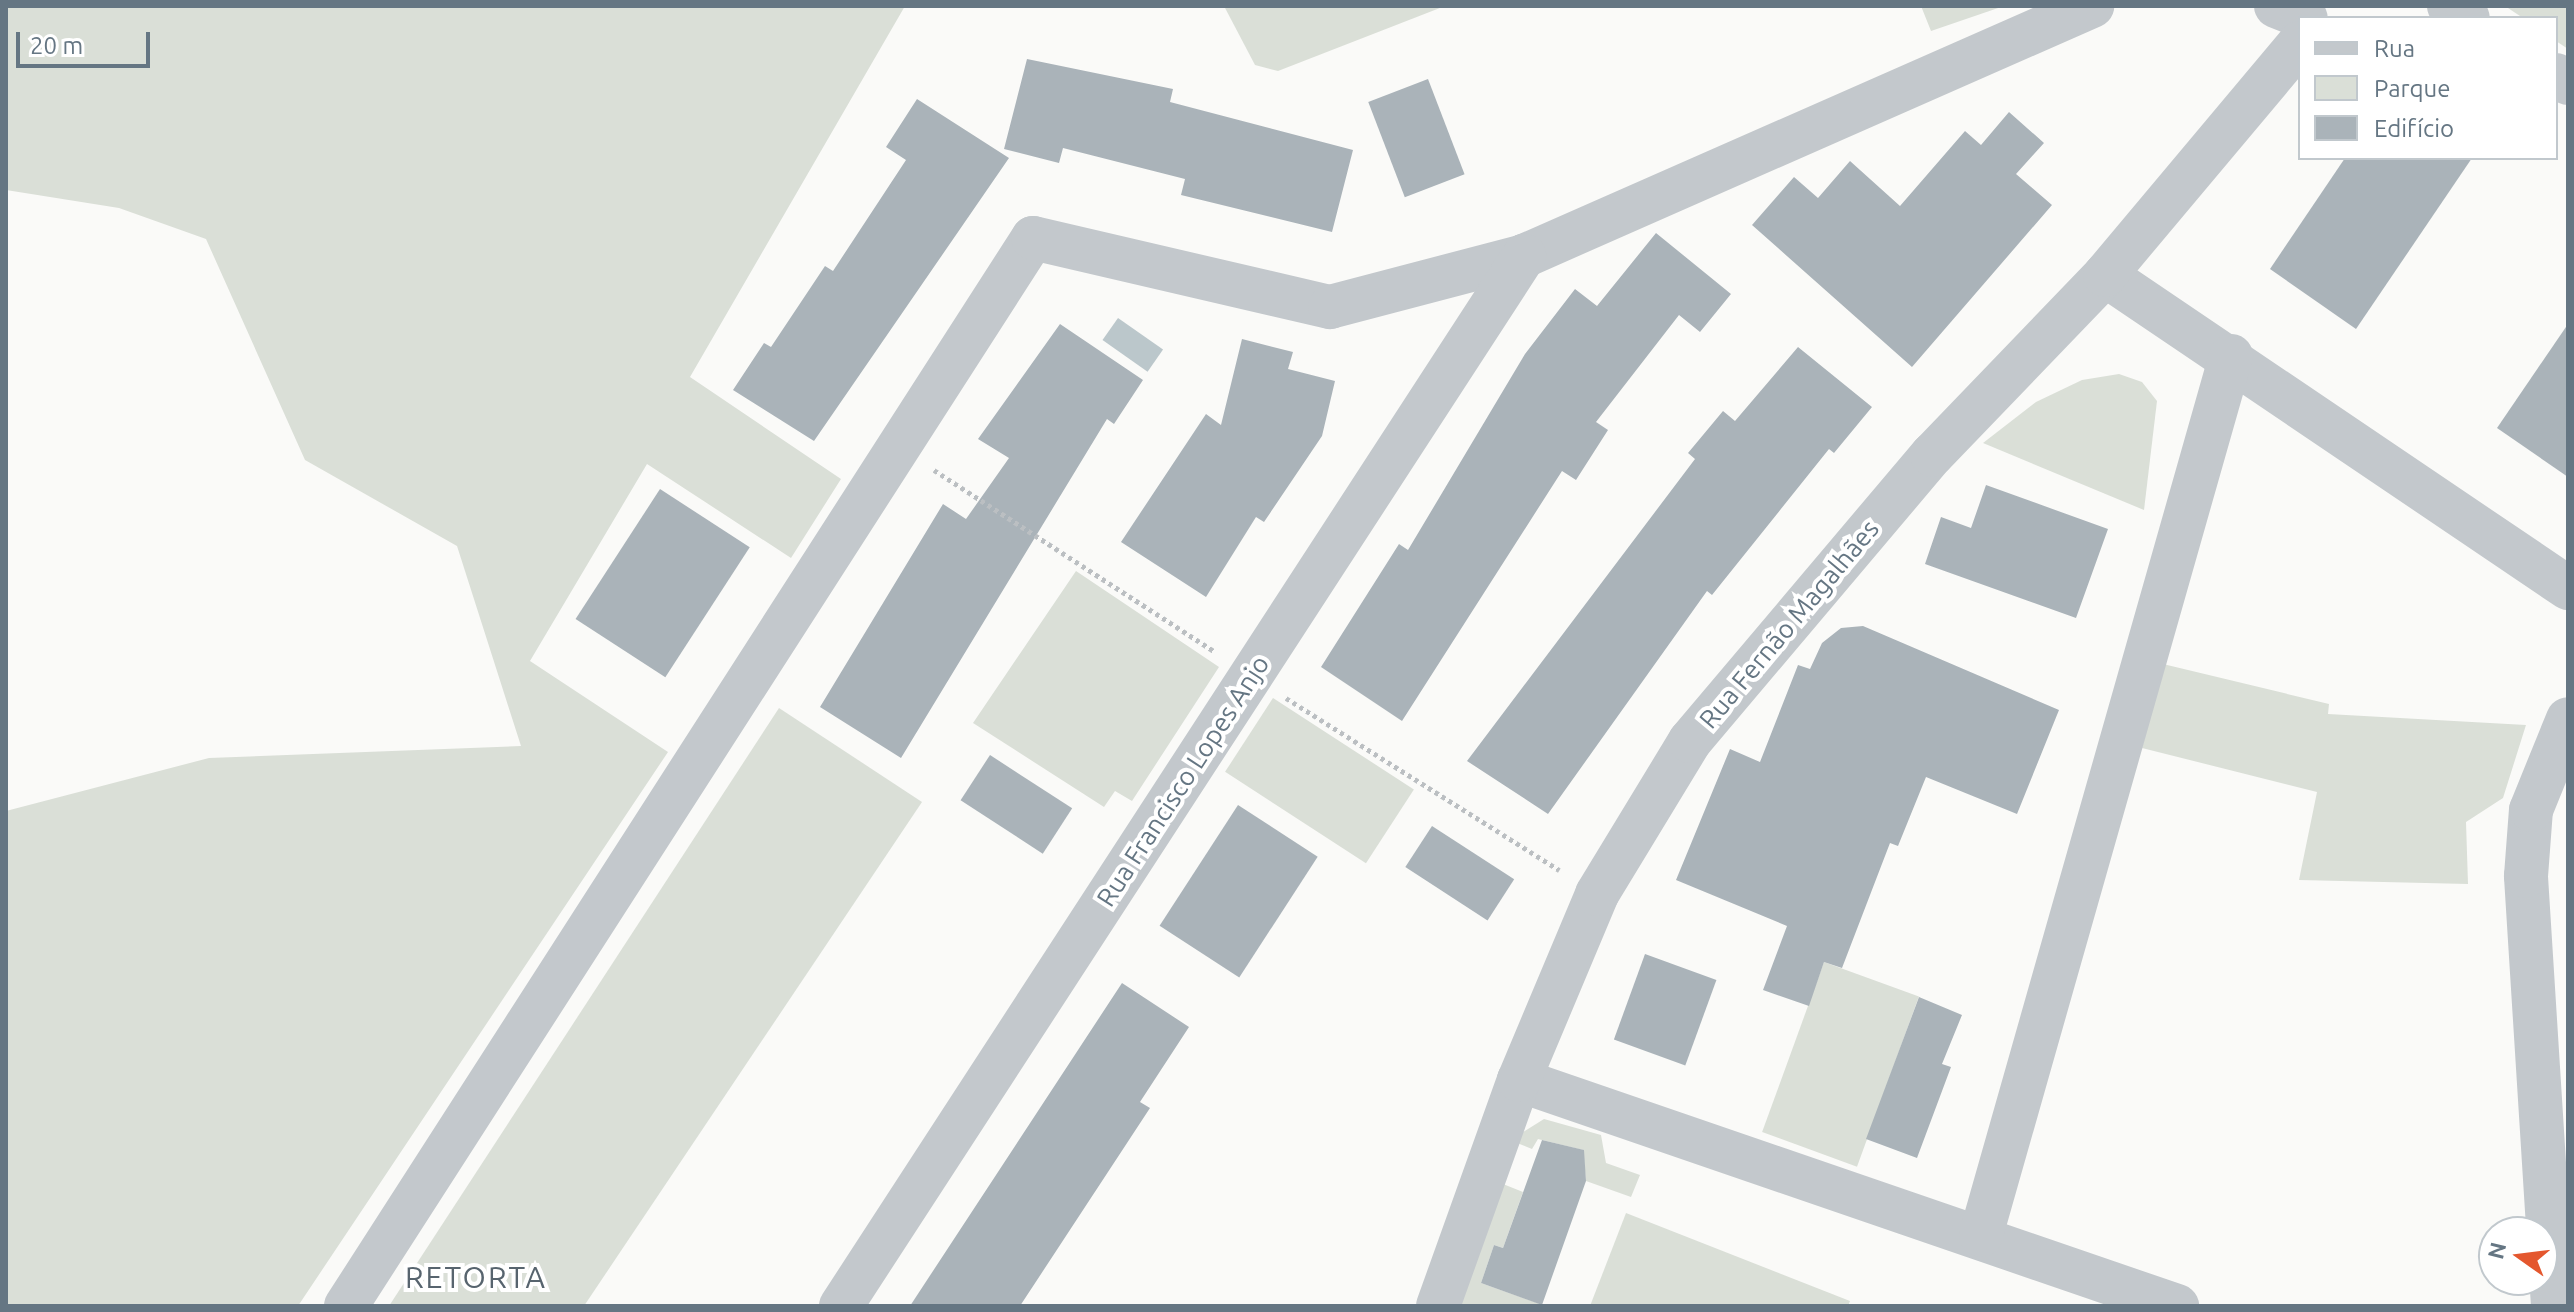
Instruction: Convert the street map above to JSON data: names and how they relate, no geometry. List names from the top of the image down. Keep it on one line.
{"streets":{"street":["Rua Fernão Magalhães","Rua Francisco Lopes Anjo"]},"districts":["RETORTA"],"legend":["Rua","Parque","Edifício"],"scale_bar":"20 m","north":"left"}
